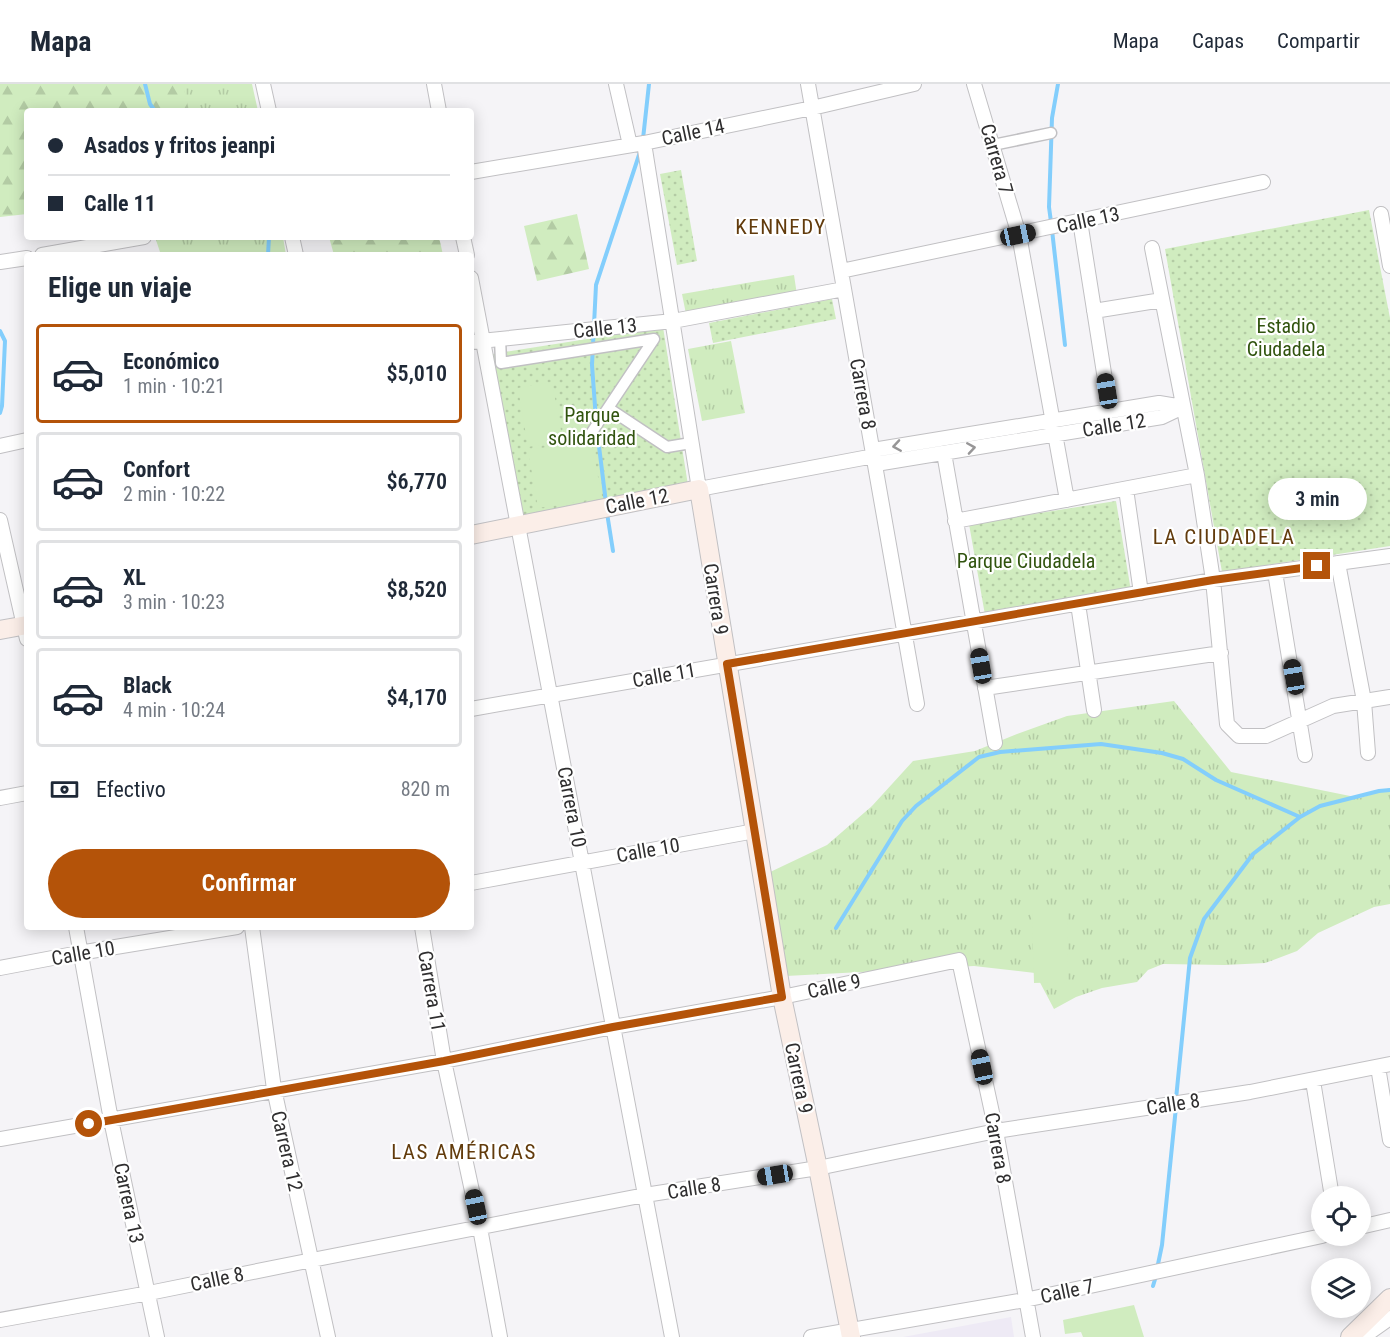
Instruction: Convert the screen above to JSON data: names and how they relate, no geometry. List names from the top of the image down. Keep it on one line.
{"streets":{"main road":["Calle 12","Carrera 9"],"street":["Calle 14","Carrera 7","Calle 13","Carrera 8","Calle 11","Carrera 10","Calle 10","Calle 9","Carrera 11","Calle 8","Carrera 12","Carrera 13","Calle 7"]},"crossings":[["Calle 14","Carrera 8"],["Calle 14","Carrera 9"],["Carrera 7","Calle 13"],["Carrera 7","Calle 12"],["Calle 13","Carrera 8"],["Calle 13","Carrera 9"],["Calle 13","Carrera 10"],["Carrera 8","Calle 12"],["Carrera 8","Calle 11"],["Carrera 8","Calle 9"],["Carrera 8","Calle 8"],["Carrera 8","Calle 7"],["Calle 12","Carrera 9"],["Calle 12","Carrera 10"],["Carrera 9","Calle 11"],["Carrera 9","Calle 10"],["Carrera 9","Calle 9"],["Carrera 9","Calle 8"],["Carrera 9","Calle 7"],["Calle 11","Carrera 10"],["Carrera 10","Calle 10"],["Carrera 10","Calle 9"],["Carrera 10","Calle 8"],["Calle 10","Carrera 13"],["Calle 9","Carrera 11"],["Calle 9","Carrera 12"],["Calle 9","Carrera 13"],["Carrera 11","Calle 8"],["Calle 8","Carrera 12"],["Calle 8","Carrera 13"]],"districts":["KENNEDY","LA CIUDADELA","LAS AMÉRICAS"],"parks":["Estadio Ciudadela","Parque solidaridad","Parque Ciudadela"],"page":{"header":"Mapa","nav":["Mapa","Capas","Compartir"],"banner":["Asados y fritos jeanpi","Calle 11"],"heading":"Elige un viaje","list":[{"name":"Económico","note":"1 min · 10:21","value":"$5,010"},{"name":"Confort","note":"2 min · 10:22","value":"$6,770"},{"name":"XL","note":"3 min · 10:23","value":"$8,520"},{"name":"Black","note":"4 min · 10:24","value":"$4,170"}],"bubble":"3 min","pay":["Efectivo","820 m"],"buttons":"Confirmar"}}
